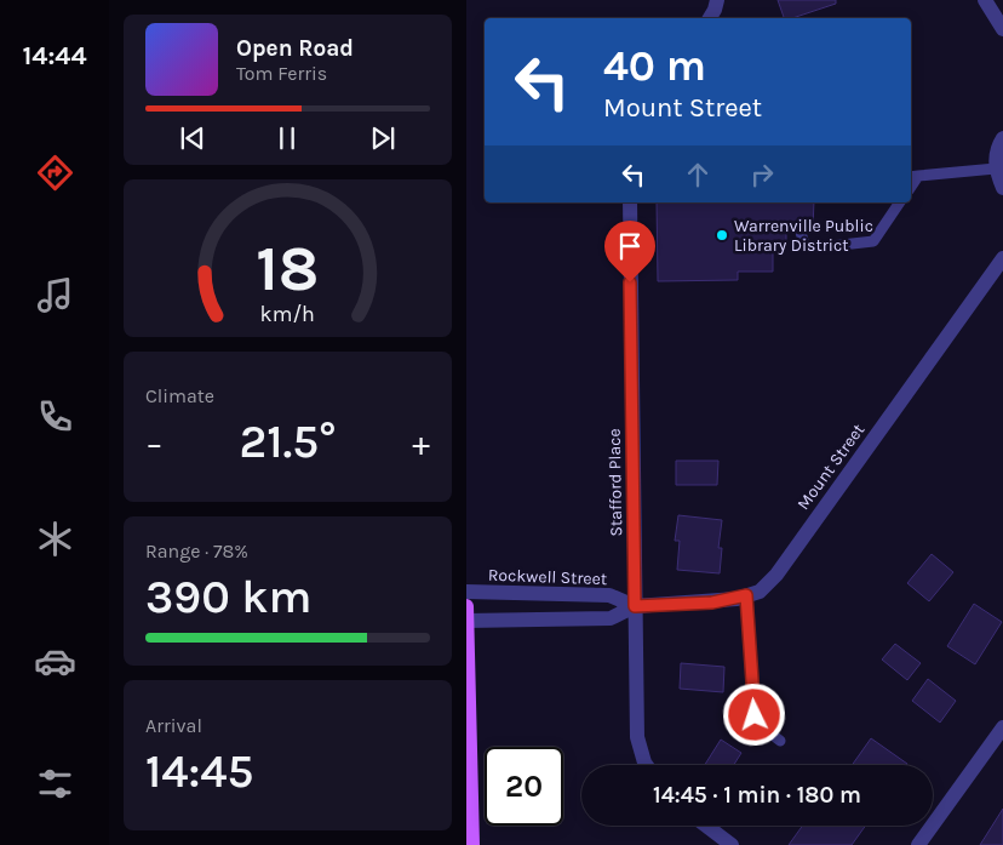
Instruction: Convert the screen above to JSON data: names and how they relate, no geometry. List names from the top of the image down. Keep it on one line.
{"streets":{"street":["Mount Street","Stafford Place","Rockwell Street"]},"crossings":[["Mount Street","Stafford Place"],["Mount Street","Rockwell Street"],["Stafford Place","Rockwell Street"]],"places":["Warrenville Public Library District"],"page":{"tabs":"14:44","turn":["40 m","Mount Street"],"song":["Open Road","Tom Ferris"],"tile":["Climate",["Range · 78%","390 km"],["Arrival","14:45"]],"heat":["−","21.5°","+"],"limit":"20","trip":"14:45 · 1 min · 180 m","gauge":["18","km/h"]}}
